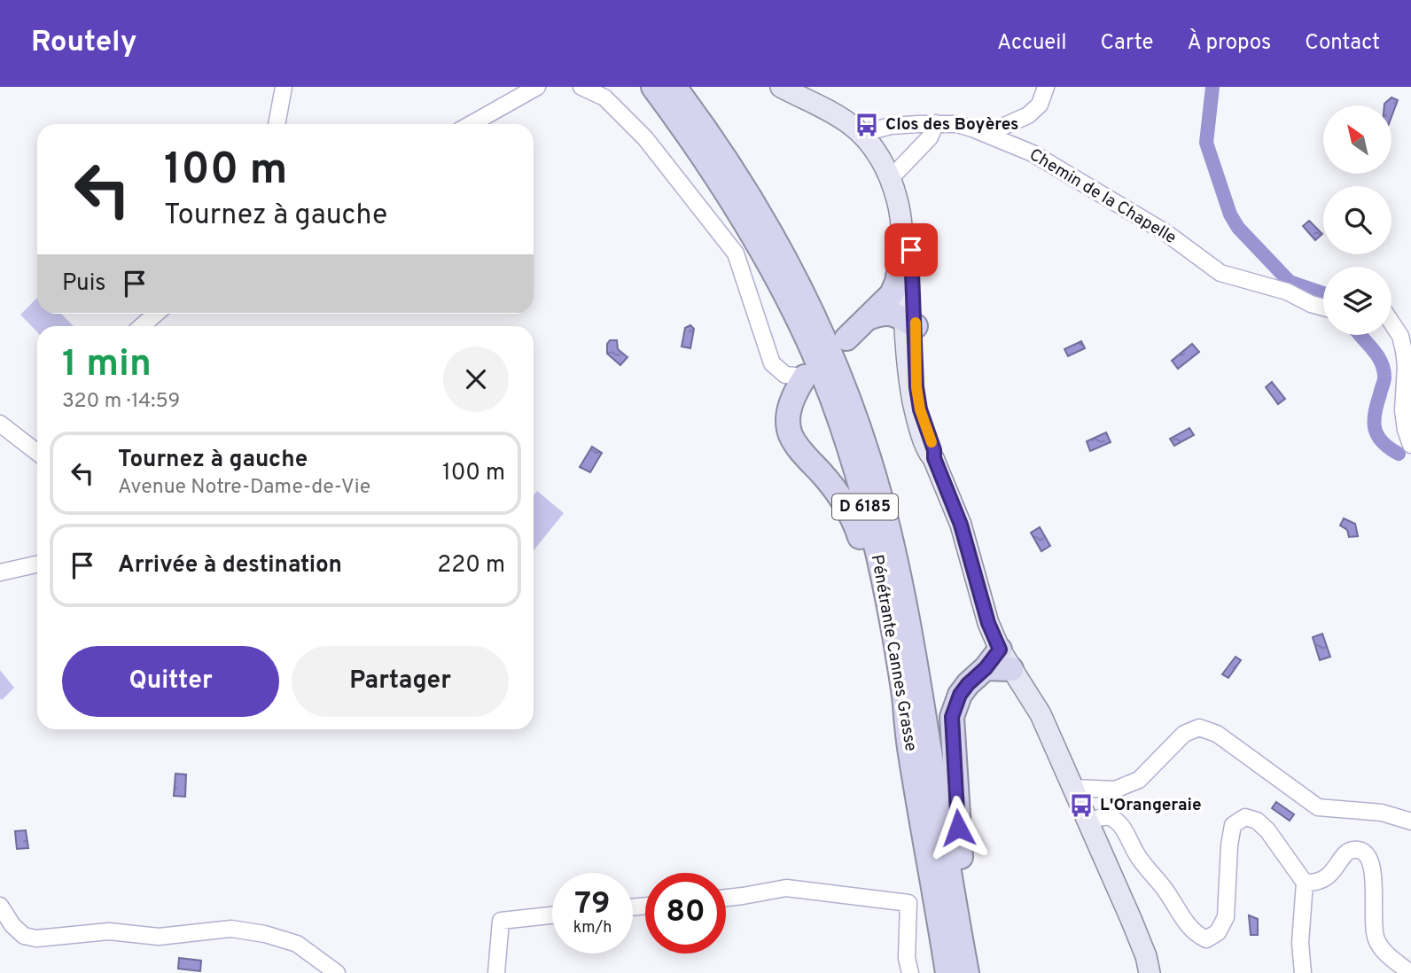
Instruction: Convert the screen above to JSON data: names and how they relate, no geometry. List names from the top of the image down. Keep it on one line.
{"streets":{"highway":["D 6185","Pénétrante Cannes Grasse"],"street":["Chemin de la Chapelle"]},"places":{"bus stop":["Clos des Boyères","L'Orangeraie"]},"north":"top left","page":{"header":"Routely","nav":["Accueil","Carte","À propos","Contact"],"turn":["100 m","Tournez à gauche"],"then":"Puis","heading":["1 min","320 m · 14:59"],"list":[{"name":"Tournez à gauche","note":"Avenue Notre-Dame-de-Vie","value":"100 m"},{"name":"Arrivée à destination","value":"220 m"}],"buttons":["Quitter","Partager"],"speed":"79 km/h","limit":"80"}}
